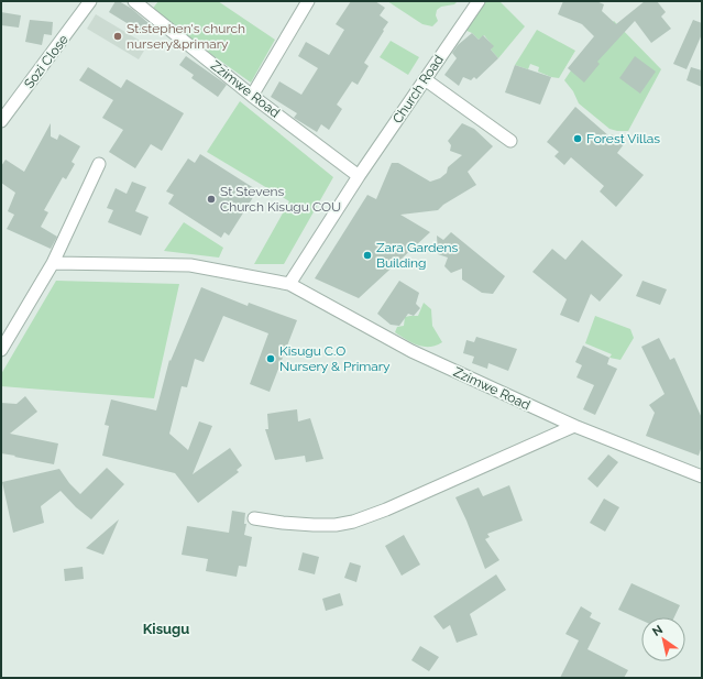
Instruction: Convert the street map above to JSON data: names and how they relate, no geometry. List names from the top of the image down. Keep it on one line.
{"streets":{"street":["Sozi Close","Zzimwe Road","Church Road"]},"crossings":[["Zzimwe Road","Church Road"]],"districts":["Kisugu"],"places":["St.stephen's church nursery&primary","Forest Villas","St Stevens Church Kisugu COU","Zara Gardens Building","Kisugu C.O Nursery & Primary"],"north":"top left"}
